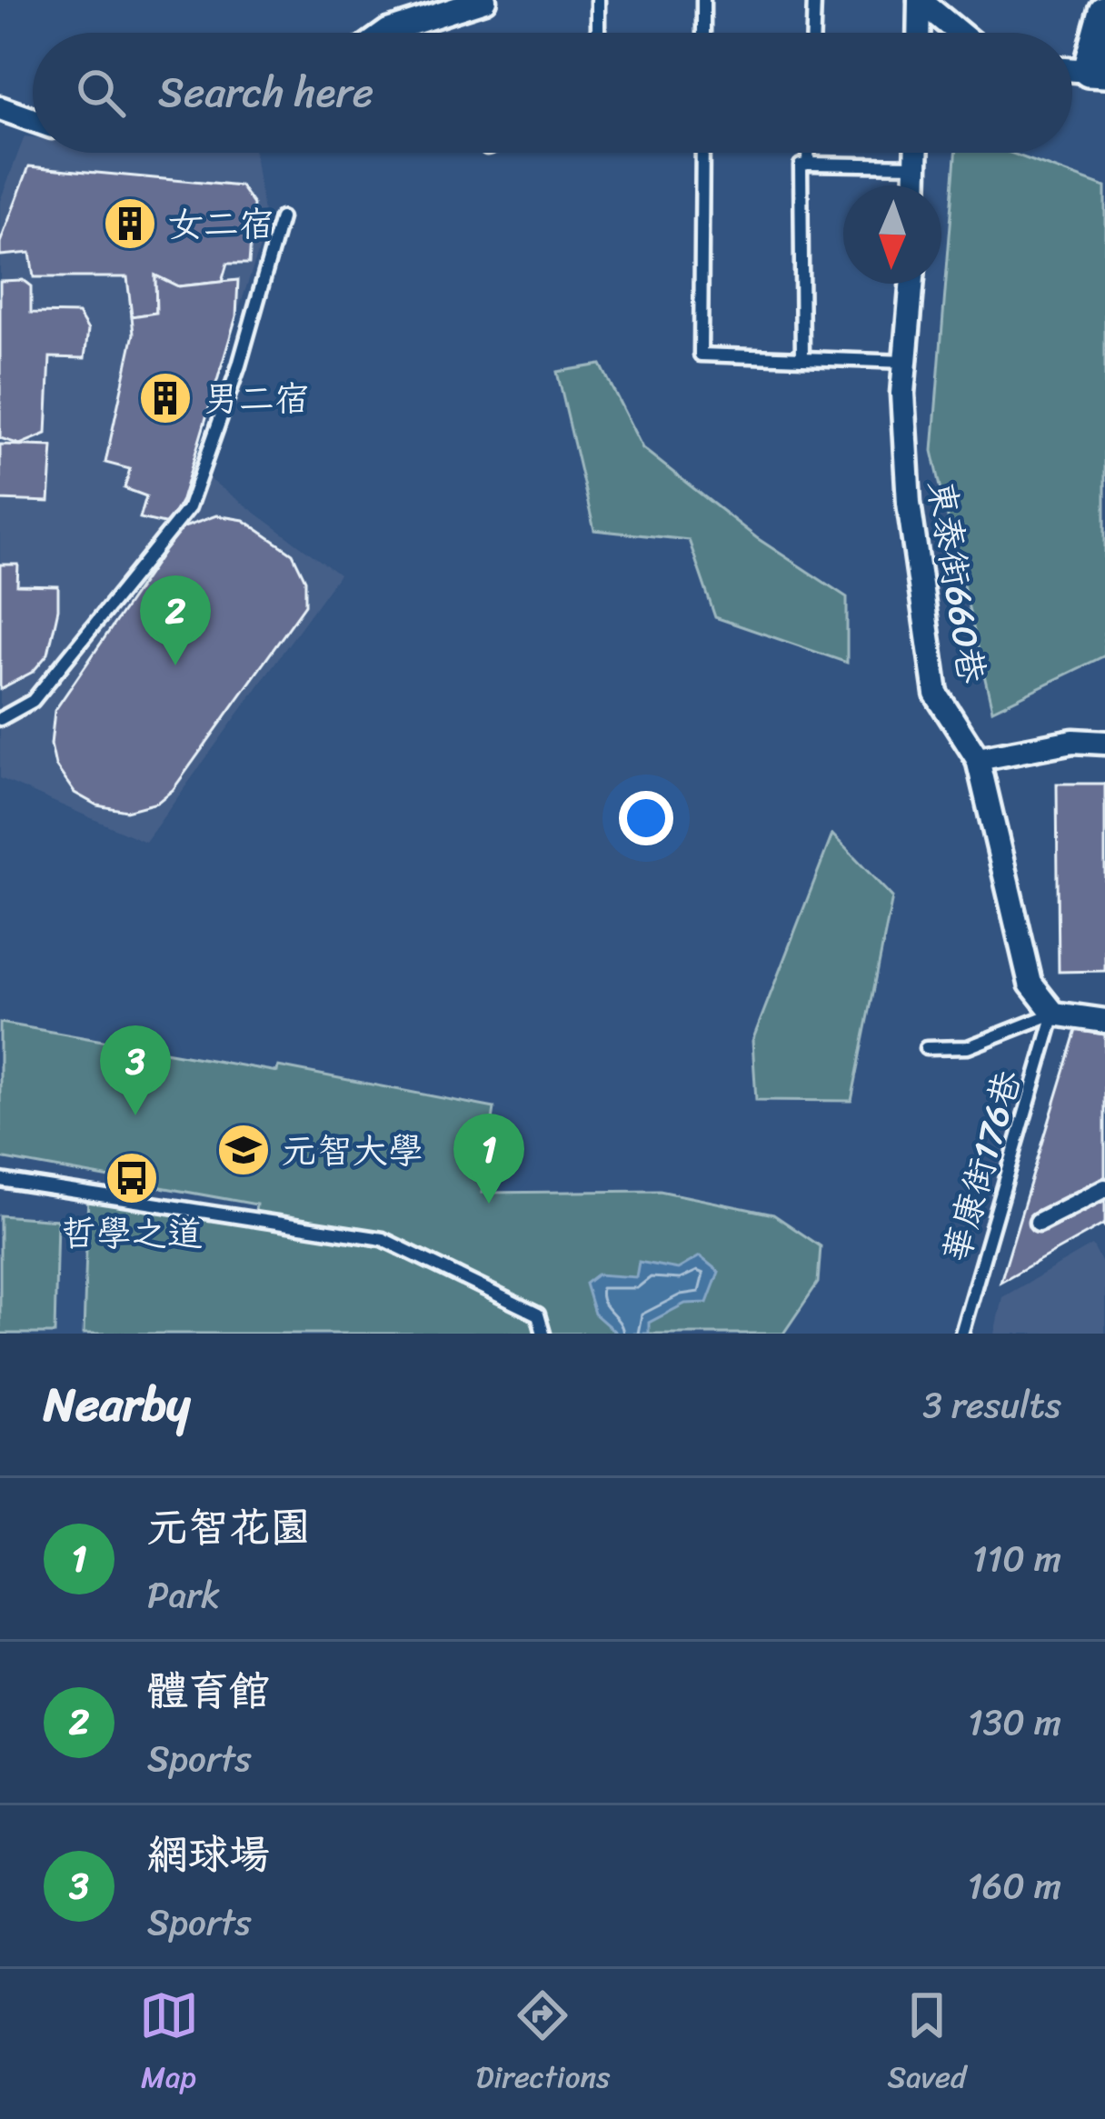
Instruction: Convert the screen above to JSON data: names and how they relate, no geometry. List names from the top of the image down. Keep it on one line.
{"streets":{"street":["東泰街660巷"],"lane":["華康街176巷"]},"crossings":[["東泰街660巷","華康街176巷"]],"places":{"building":["女二宿","男二宿"],"school or university":["元智大學"],"bus stop":["哲學之道"]},"north":"bottom","page":{"search":"Search here","pins":["2","3","1"],"heading":["Nearby","3 results"],"list":[{"mark":"1","name":"元智花園","note":"Park","value":"110 m"},{"mark":"2","name":"體育館","note":"Sports","value":"130 m"},{"mark":"3","name":"網球場","note":"Sports","value":"160 m"}],"nav":["Map","Directions","Saved"]}}
